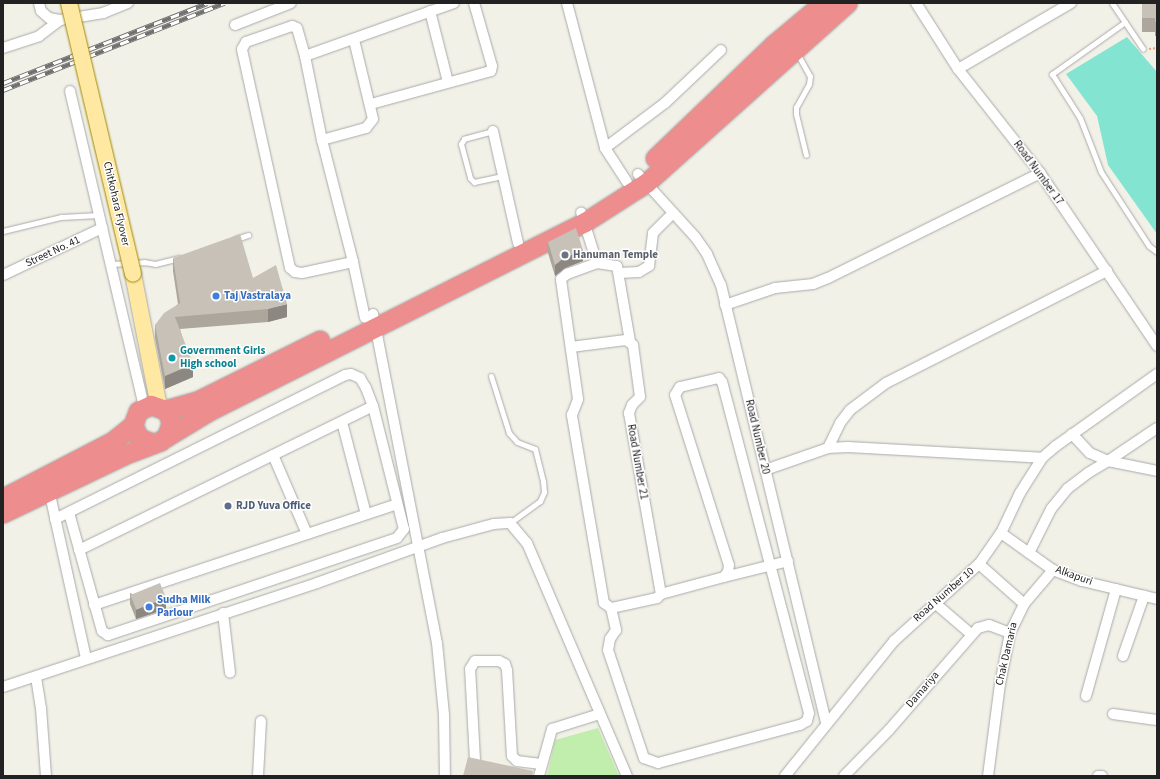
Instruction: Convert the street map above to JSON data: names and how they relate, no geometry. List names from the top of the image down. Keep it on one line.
{"streets":{"main road":["Chitkohara Flyover"],"street":["Road Number 17","Street No. 41","Road Number 20","Road Number 21","Alkapuri","Road Number 10","Chak Damaria","Damariya"]},"crossings":[["Road Number 20","Road Number 10"],["Alkapuri","Road Number 10"],["Alkapuri","Chak Damaria"],["Chak Damaria","Damariya"]],"places":["Hanuman Temple","Taj Vastralaya","Government Girls High school","RJD Yuva Office","Sudha Milk Parlour"]}
